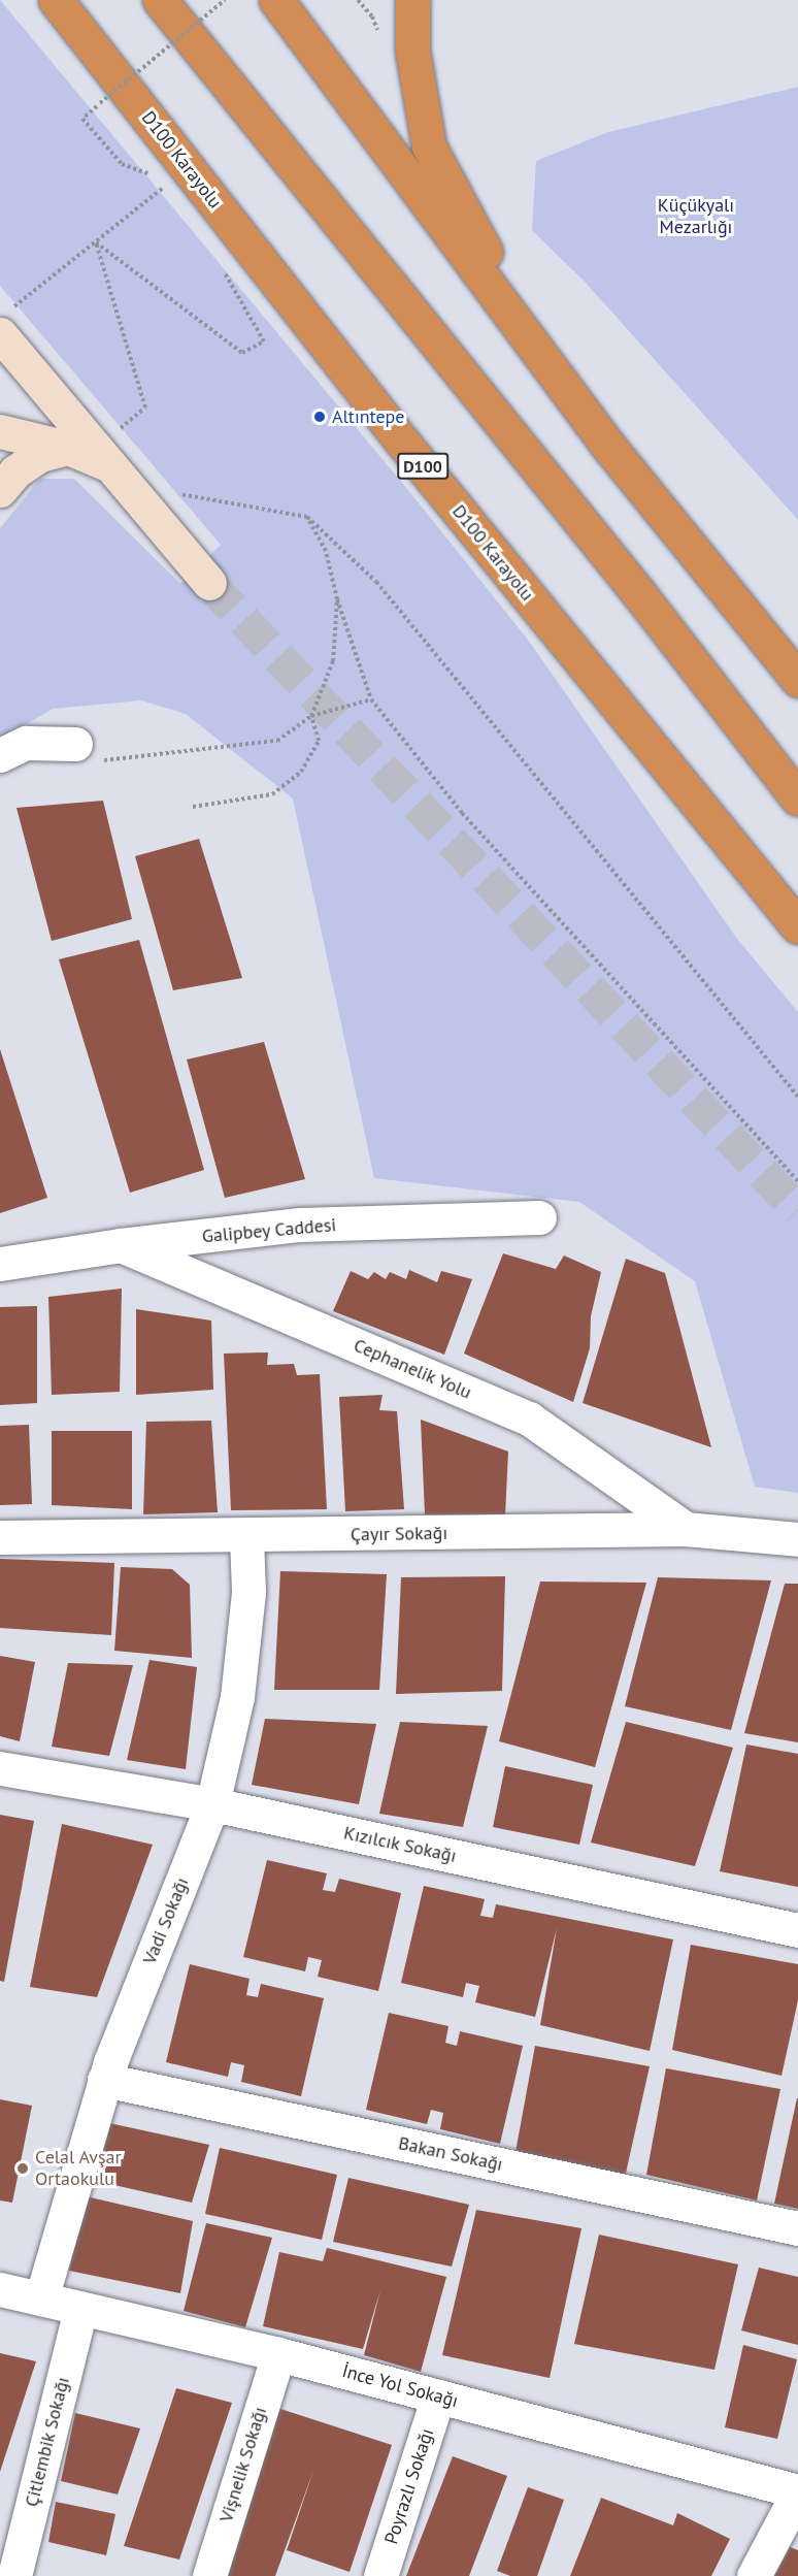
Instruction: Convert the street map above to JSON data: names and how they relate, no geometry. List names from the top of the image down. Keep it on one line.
{"streets":{"highway":["D100 Karayolu","D100"],"street":["Galipbey Caddesi","Cephanelik Yolu","Çayır Sokağı","Kızılcık Sokağı","Vadi Sokağı","Bakan Sokağı","İnce Yol Sokağı","Çitlembik Sokağı","Vişnelik Sokağı","Poyrazlı Sokağı"]},"crossings":[["Galipbey Caddesi","Cephanelik Yolu"],["Cephanelik Yolu","Çayır Sokağı"],["Çayır Sokağı","Vadi Sokağı"],["Kızılcık Sokağı","Vadi Sokağı"],["Vadi Sokağı","Bakan Sokağı"],["Vadi Sokağı","İnce Yol Sokağı"],["İnce Yol Sokağı","Çitlembik Sokağı"],["İnce Yol Sokağı","Vişnelik Sokağı"],["İnce Yol Sokağı","Poyrazlı Sokağı"]],"parks":["Küçükyalı Mezarlığı"],"places":["Altıntepe","Celal Avşar Ortaokulu"]}
